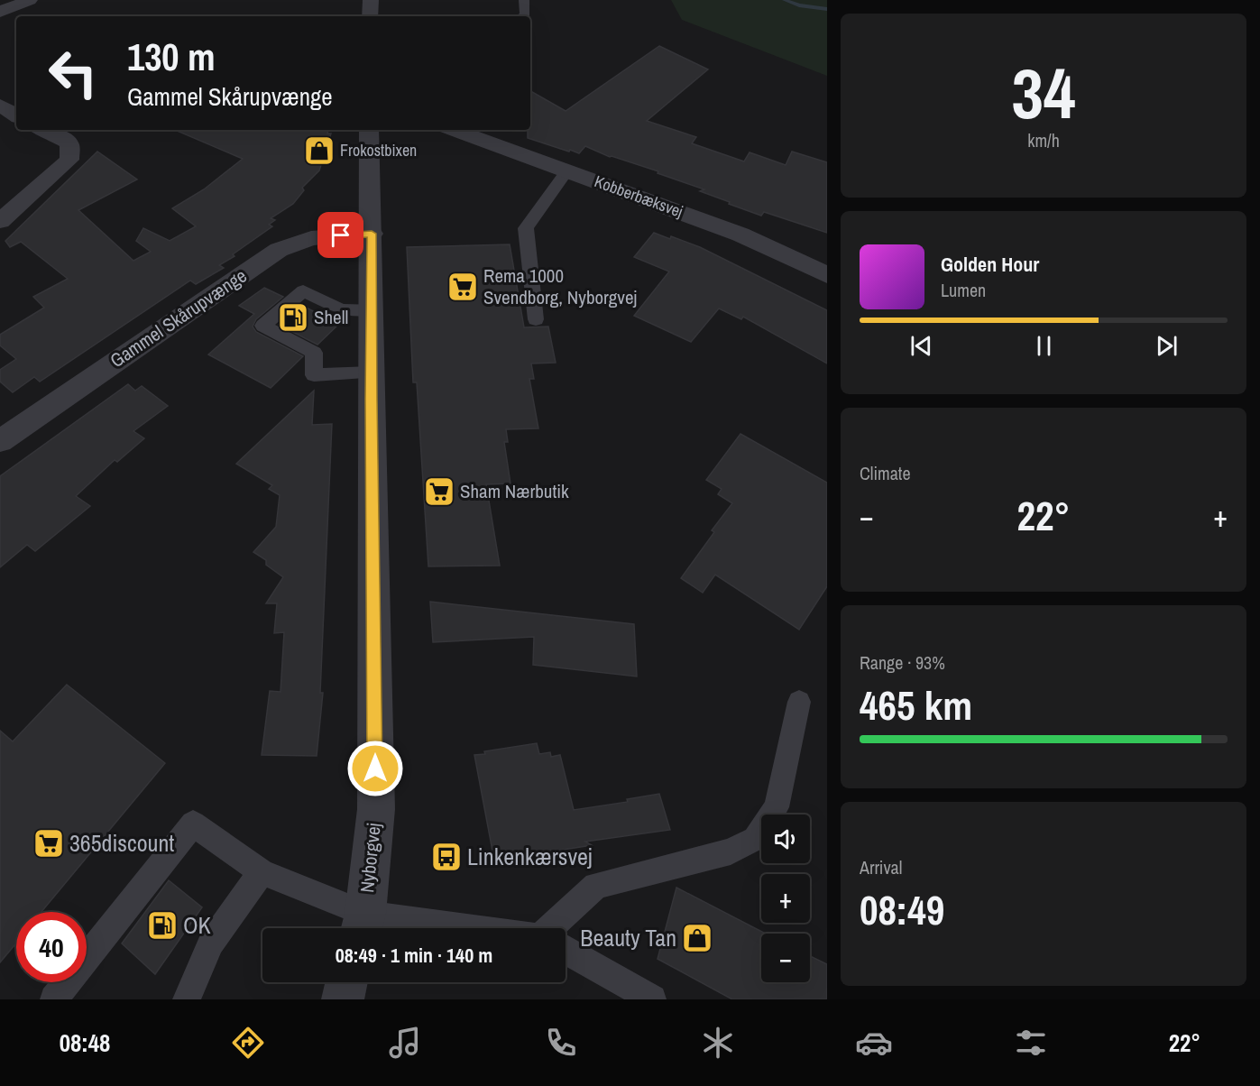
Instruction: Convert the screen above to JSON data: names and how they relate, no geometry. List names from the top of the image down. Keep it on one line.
{"streets":{"street":["Kobberbæksvej","Gammel Skårupvænge","Nyborgvej"]},"crossings":[["Gammel Skårupvænge","Nyborgvej"]],"places":{"shop":["Frokostbixen","Beauty Tan"],"supermarket":["Rema 1000 Svendborg, Nyborgvej","Sham Nærbutik","365discount"],"fuel station":["Shell","OK"],"bus stop":["Linkenkærsvej"]},"page":{"tile":[["34","km/h"],"Climate",["Range · 93%","465 km"],["Arrival","08:49"]],"turn":["130 m","Gammel Skårupvænge"],"song":["Golden Hour","Lumen"],"heat":["−","22°","+"],"map_buttons":["+","−"],"limit":"40","trip":"08:49 · 1 min · 140 m","tabs":["08:48","22°"]}}
